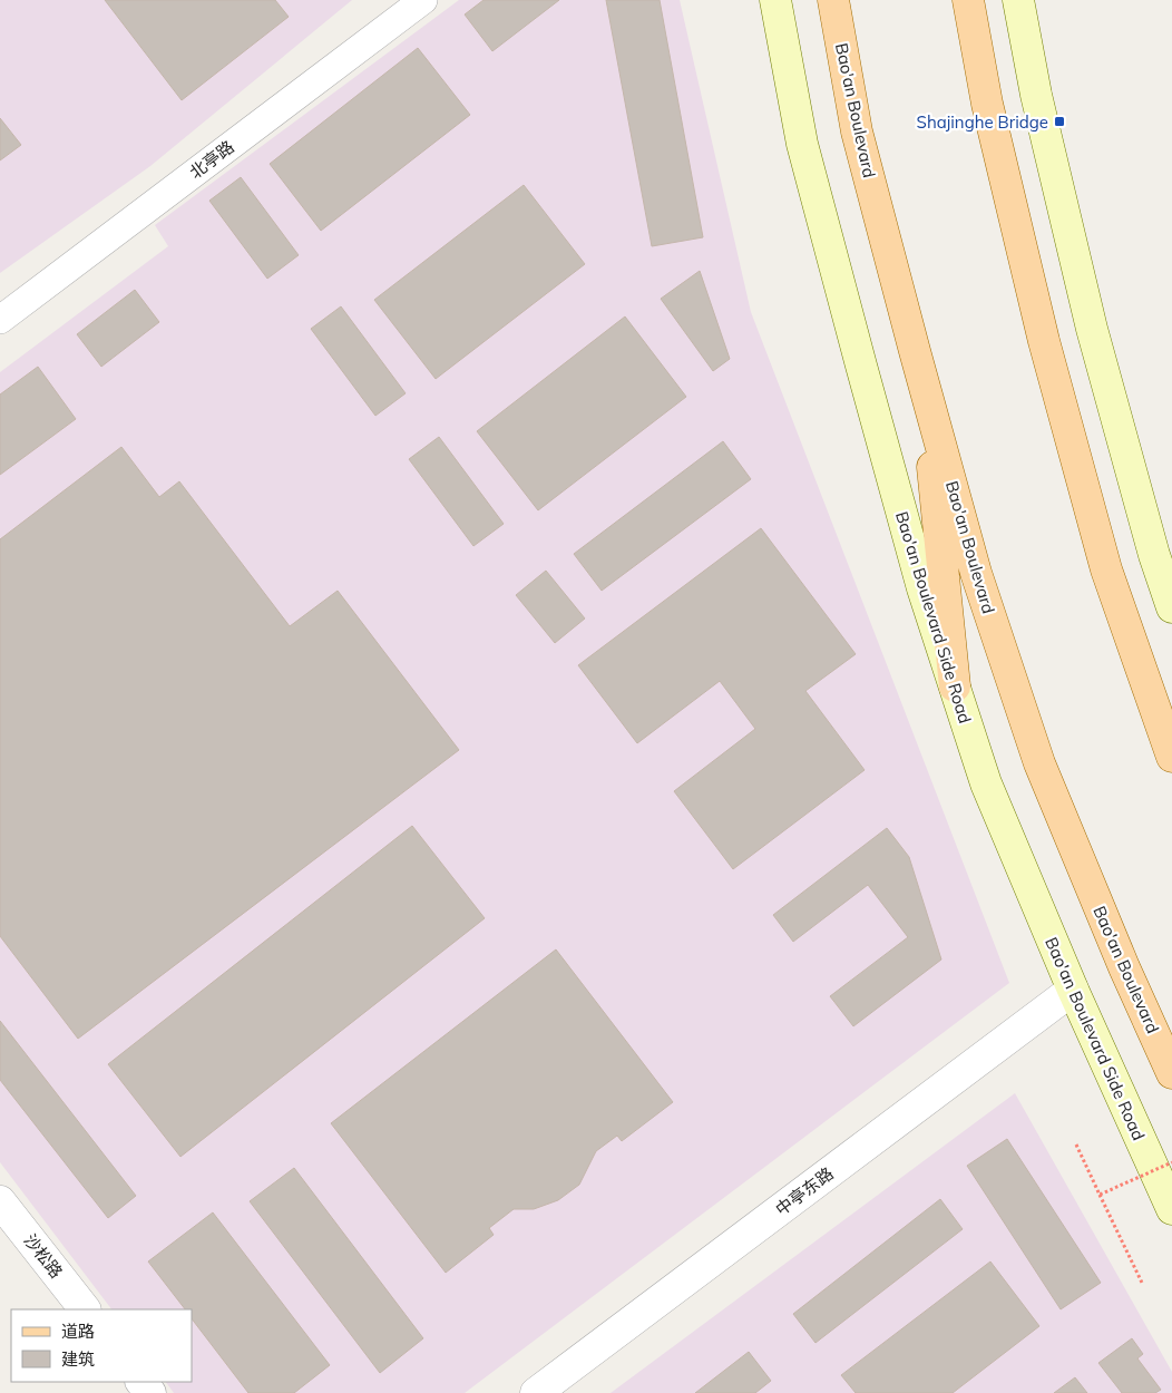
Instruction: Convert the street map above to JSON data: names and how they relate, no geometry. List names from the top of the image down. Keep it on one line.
{"streets":{"main road":["Bao'an Boulevard","Bao'an Boulevard Side Road"],"street":["北亭路","中亭东路","沙松路"]},"crossings":[["Bao'an Boulevard Side Road","中亭东路"]],"places":{"transit":["Shajinghe Bridge"]},"legend":["道路","建筑"]}
